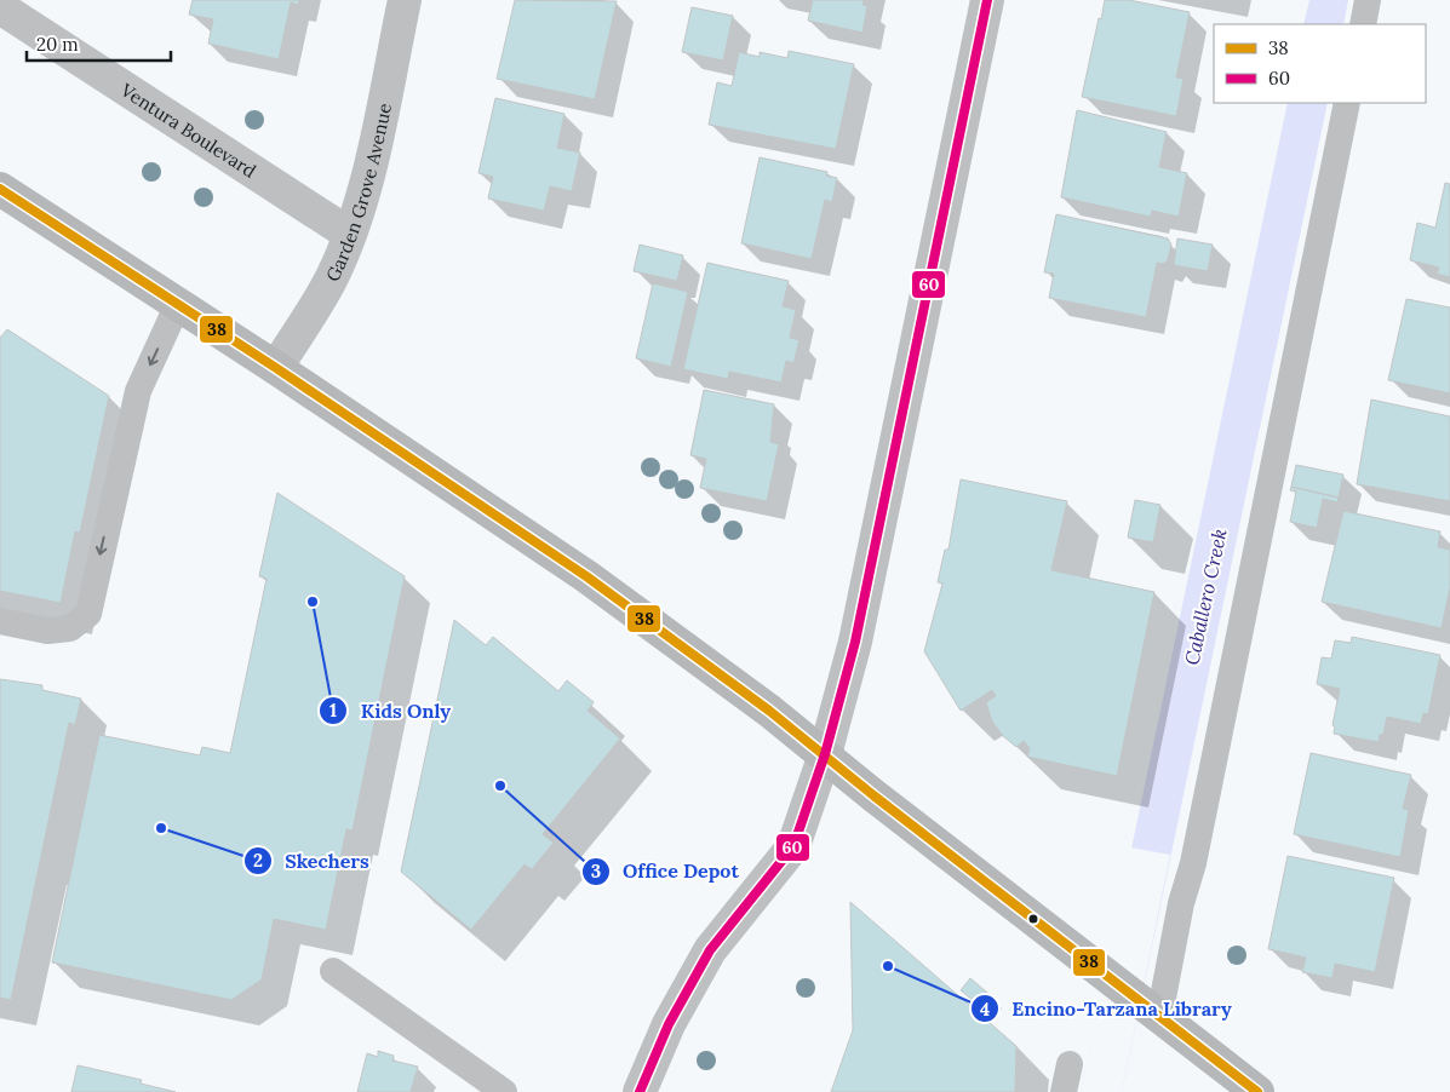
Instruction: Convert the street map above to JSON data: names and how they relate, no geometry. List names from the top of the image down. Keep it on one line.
{"streets":{"street":["Ventura Boulevard","Garden Grove Avenue"]},"crossings":[["Ventura Boulevard","Garden Grove Avenue"]],"water":["Caballero Creek"],"places":["Kids Only","Office Depot","Skechers","Encino-Tarzana Library"],"lines":["transit line 60","transit line 38"],"legend":["38","60"],"scale_bar":"20 m"}
